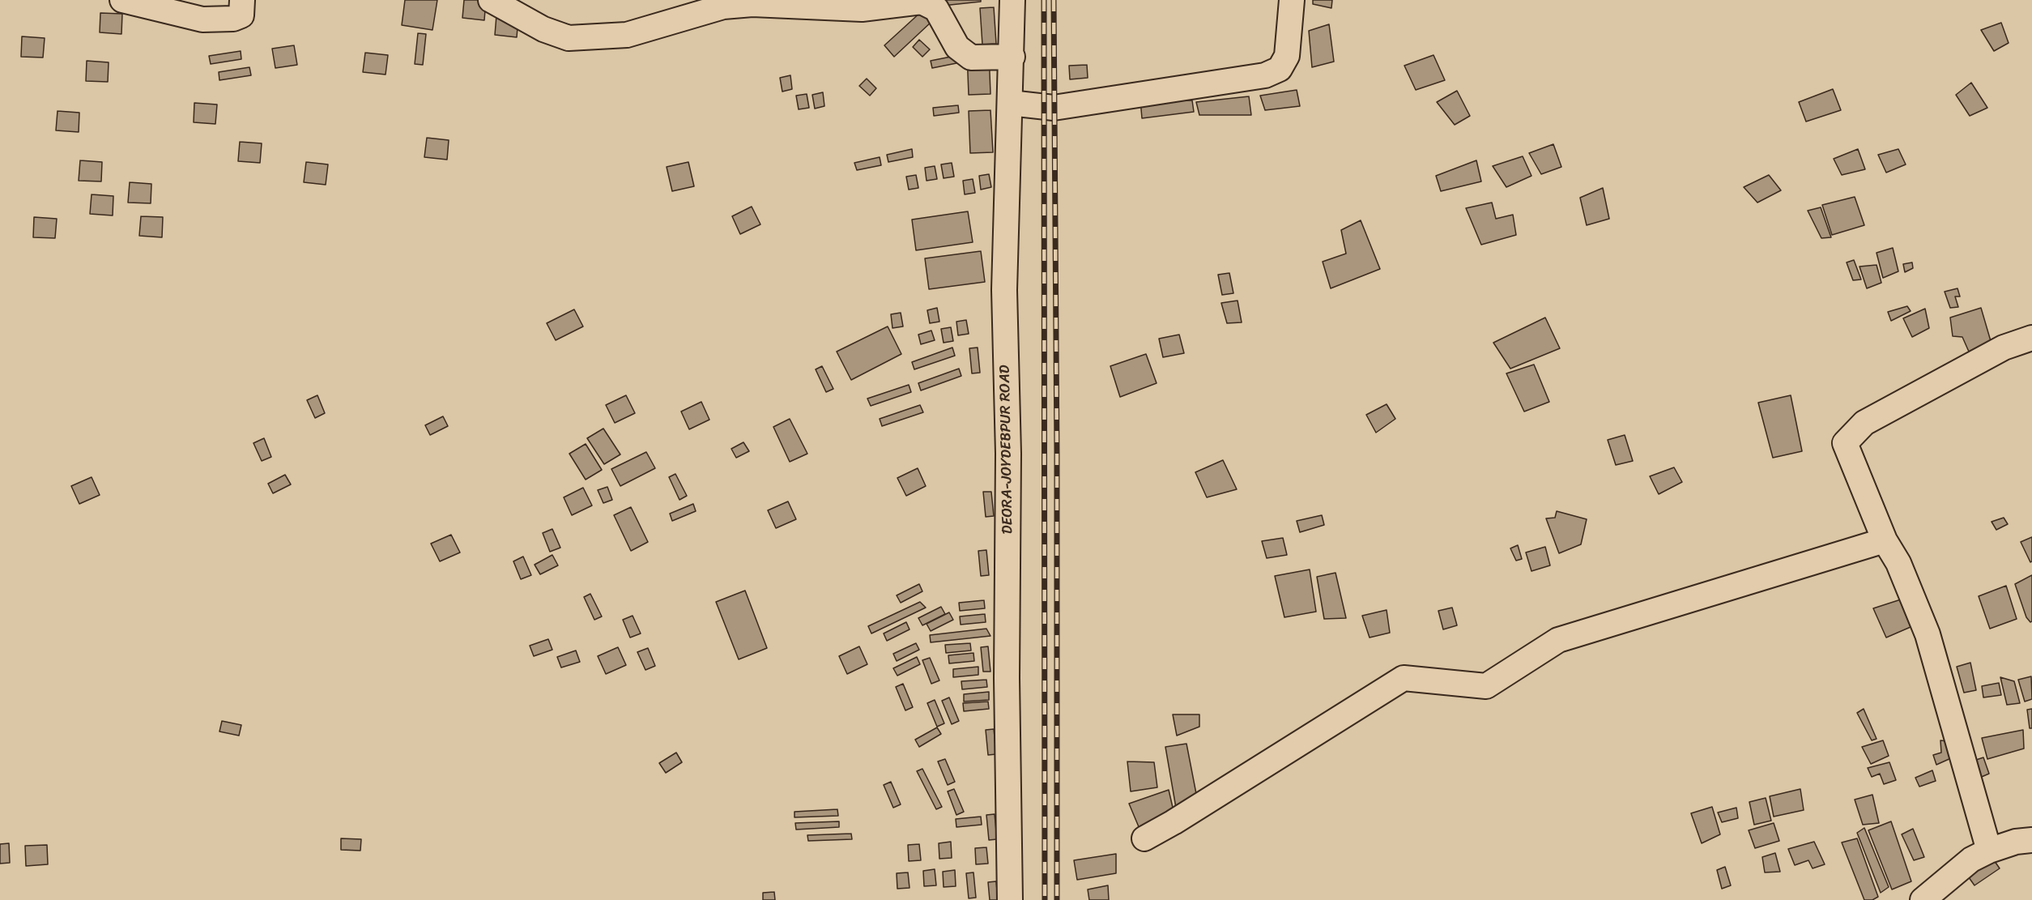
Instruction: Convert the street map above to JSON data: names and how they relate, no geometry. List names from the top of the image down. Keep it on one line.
{"streets":{"street":["DEORA-JOYDEBPUR ROAD"]}}
